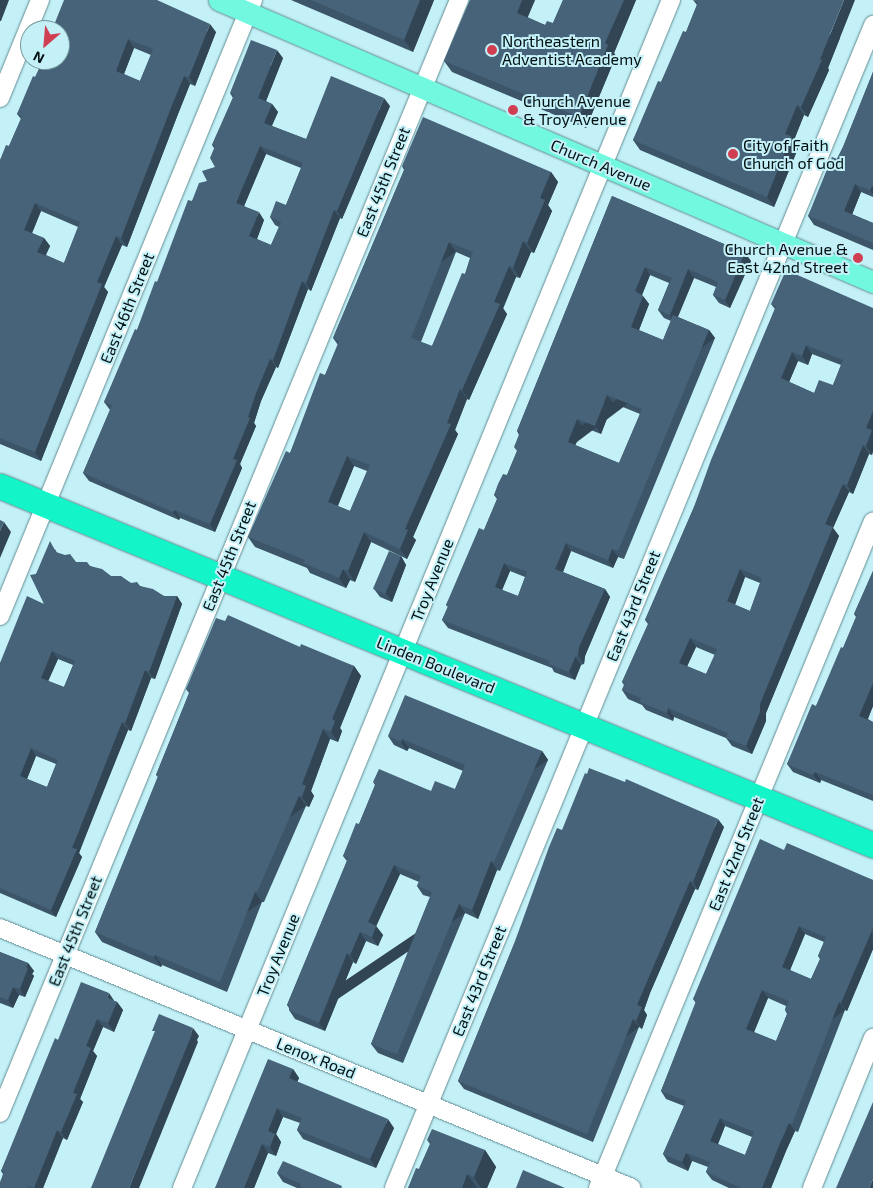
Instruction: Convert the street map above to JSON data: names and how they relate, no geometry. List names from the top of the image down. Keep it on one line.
{"streets":{"highway":["Linden Boulevard"],"main road":["Church Avenue"],"street":["East 45th Street","East 46th Street","Troy Avenue","East 43rd Street","East 42nd Street","Lenox Road"]},"crossings":[["Church Avenue","East 45th Street"],["Church Avenue","East 46th Street"],["Church Avenue","Troy Avenue"],["Church Avenue","East 43rd Street"],["East 45th Street","Linden Boulevard"],["East 45th Street","Lenox Road"],["East 46th Street","Linden Boulevard"],["Troy Avenue","Linden Boulevard"],["Troy Avenue","Lenox Road"],["East 43rd Street","Linden Boulevard"],["East 43rd Street","Lenox Road"],["Linden Boulevard","East 42nd Street"],["East 42nd Street","Lenox Road"]],"places":["Northeastern Adventist Academy","Church Avenue & Troy Avenue","City of Faith Church of God","Church Avenue & East 42nd Street"],"north":"bottom left"}
